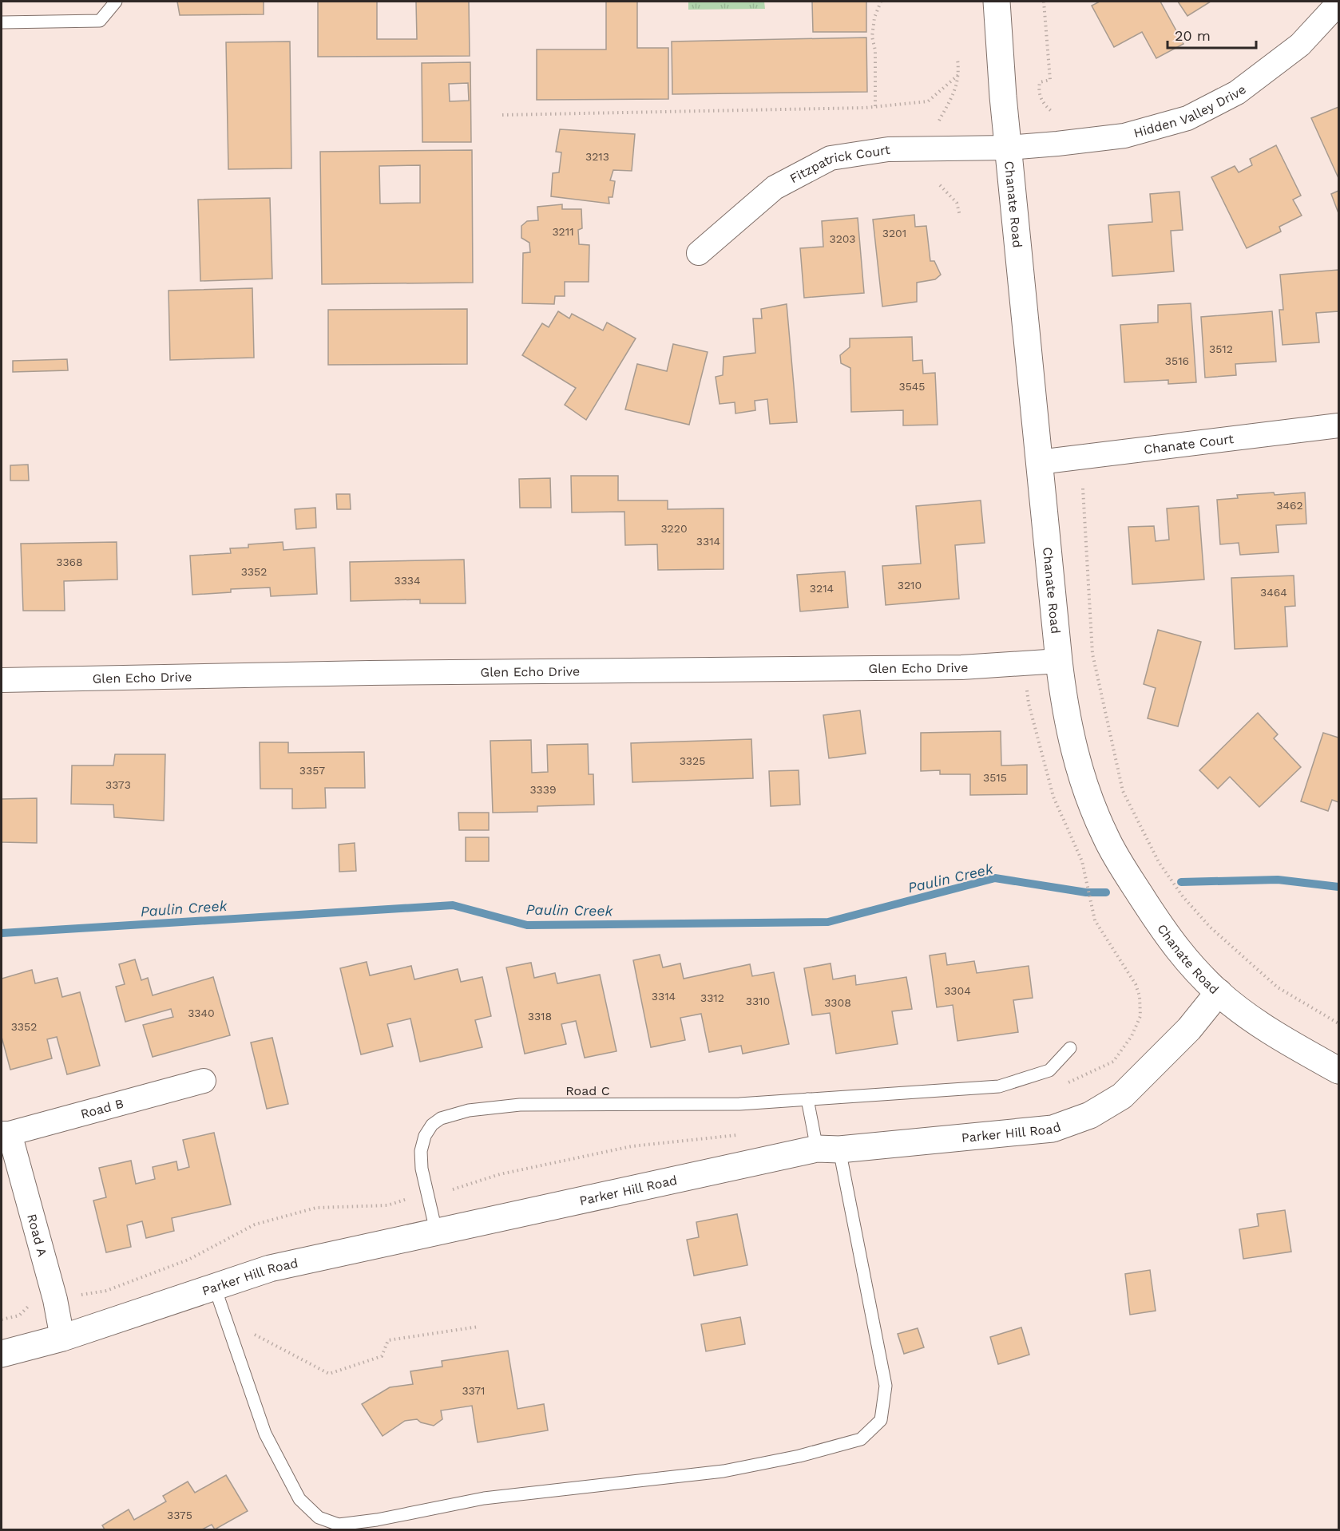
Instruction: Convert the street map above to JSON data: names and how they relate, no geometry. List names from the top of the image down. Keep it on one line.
{"streets":{"street":["Hidden Valley Drive","Fitzpatrick Court","Chanate Road","Chanate Court","Glen Echo Drive","Road B","Parker Hill Road","Road A"],"lane":["Road C"]},"crossings":[["Hidden Valley Drive","Fitzpatrick Court"],["Hidden Valley Drive","Chanate Road"],["Fitzpatrick Court","Chanate Road"],["Chanate Road","Chanate Court"],["Chanate Road","Glen Echo Drive"],["Chanate Road","Parker Hill Road"],["Road C","Parker Hill Road"],["Road B","Road A"],["Parker Hill Road","Road A"]],"water":["Paulin Creek"],"house_numbers":["3213","3211","3201","3203","3512","3516","3545","3462","3220","3314","3368","3352","3334","3210","3214","3464","3325","3357","3515","3373","3339","3304","3314","3312","3310","3308","3340","3318","3352","3371","3375"],"scale_bar":"20 m"}
